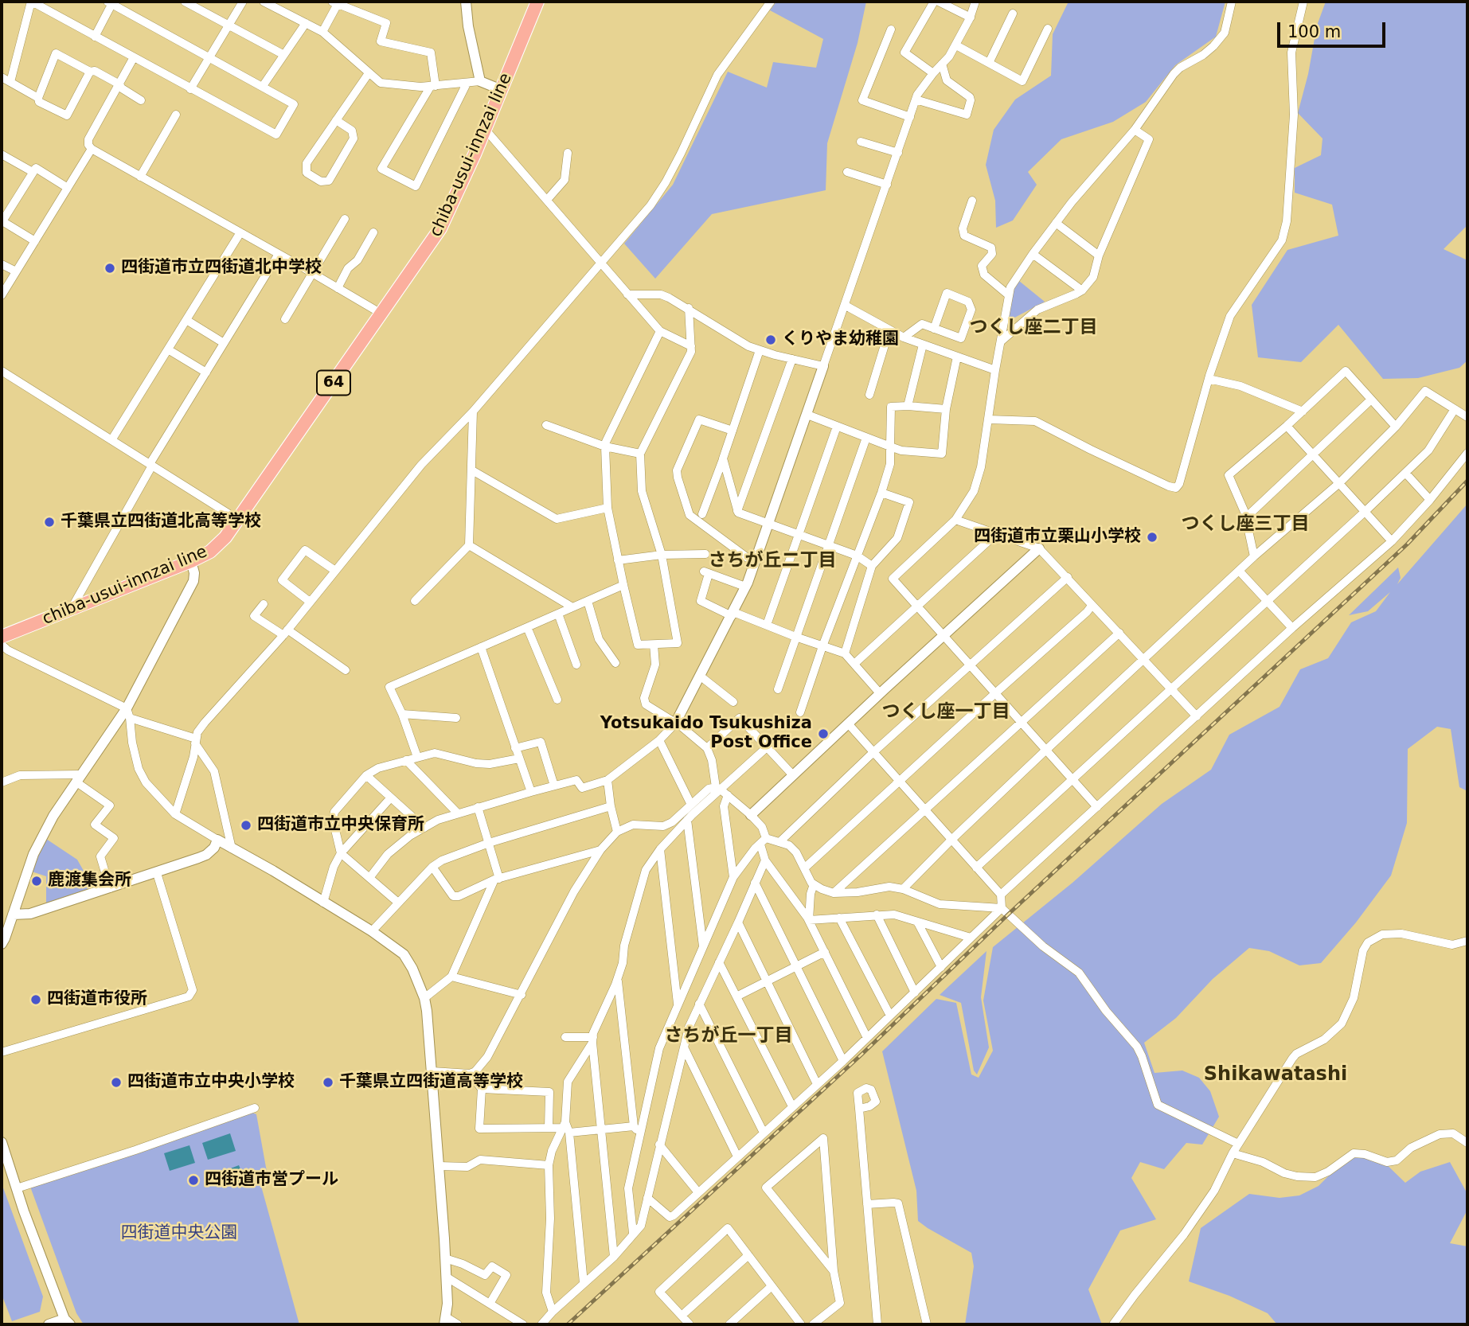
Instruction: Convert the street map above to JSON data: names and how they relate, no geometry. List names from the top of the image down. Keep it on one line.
{"streets":{"main road":["chiba-usui-innzai line","64"]},"districts":["つくし座二丁目","つくし座三丁目","さちが丘二丁目","つくし座一丁目","さちが丘一丁目","Shikawatashi"],"parks":["四街道中央公園"],"places":["四街道市立四街道北中学校","くりやま幼稚園","千葉県立四街道北高等学校","四街道市立栗山小学校","Yotsukaido Tsukushiza Post Office","四街道市立中央保育所","鹿渡集会所","四街道市役所","四街道市立中央小学校","千葉県立四街道高等学校","四街道市営プール"],"scale_bar":"100 m"}
